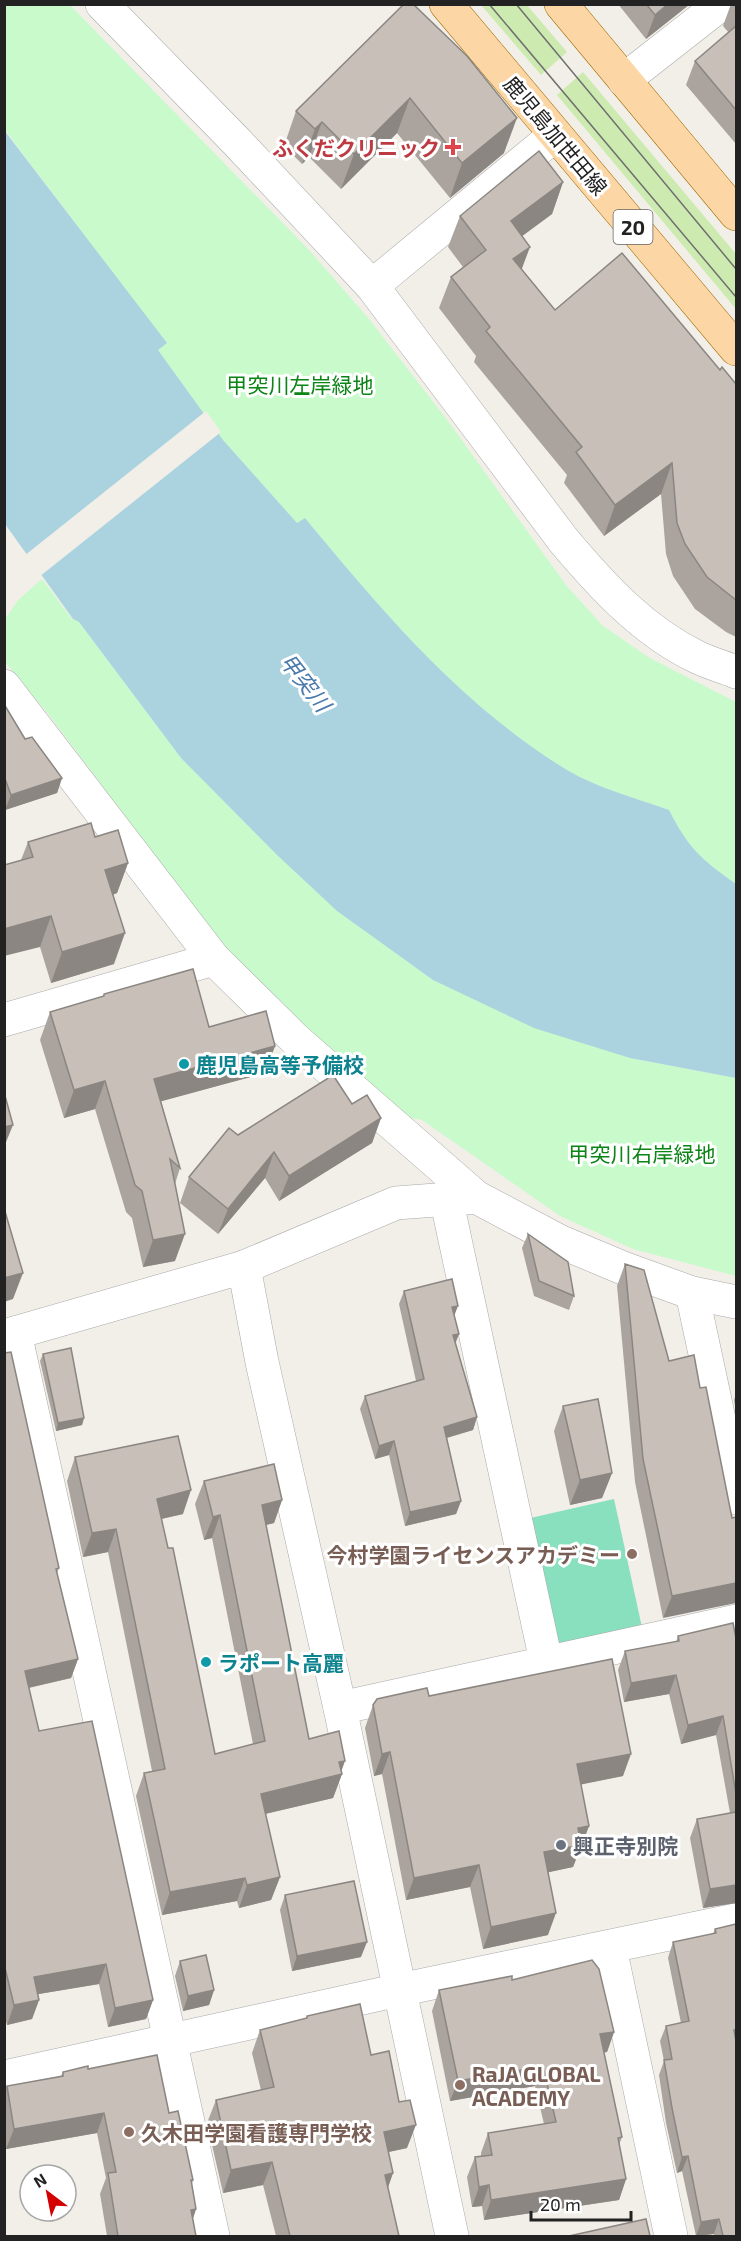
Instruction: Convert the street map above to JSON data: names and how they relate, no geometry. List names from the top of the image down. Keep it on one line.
{"streets":{"main road":["鹿児島加世田線","20"]},"water":["甲突川"],"parks":["甲突川左岸緑地","甲突川右岸緑地"],"places":{"health":["ふくだクリニック"],"other":["鹿児島高等予備校","今村学園ライセンスアカデミー","ラポート高麗","興正寺別院","RaJA GLOBAL ACADEMY","久木田学園看護専門学校"]},"scale_bar":"20 m","north":"top left"}
